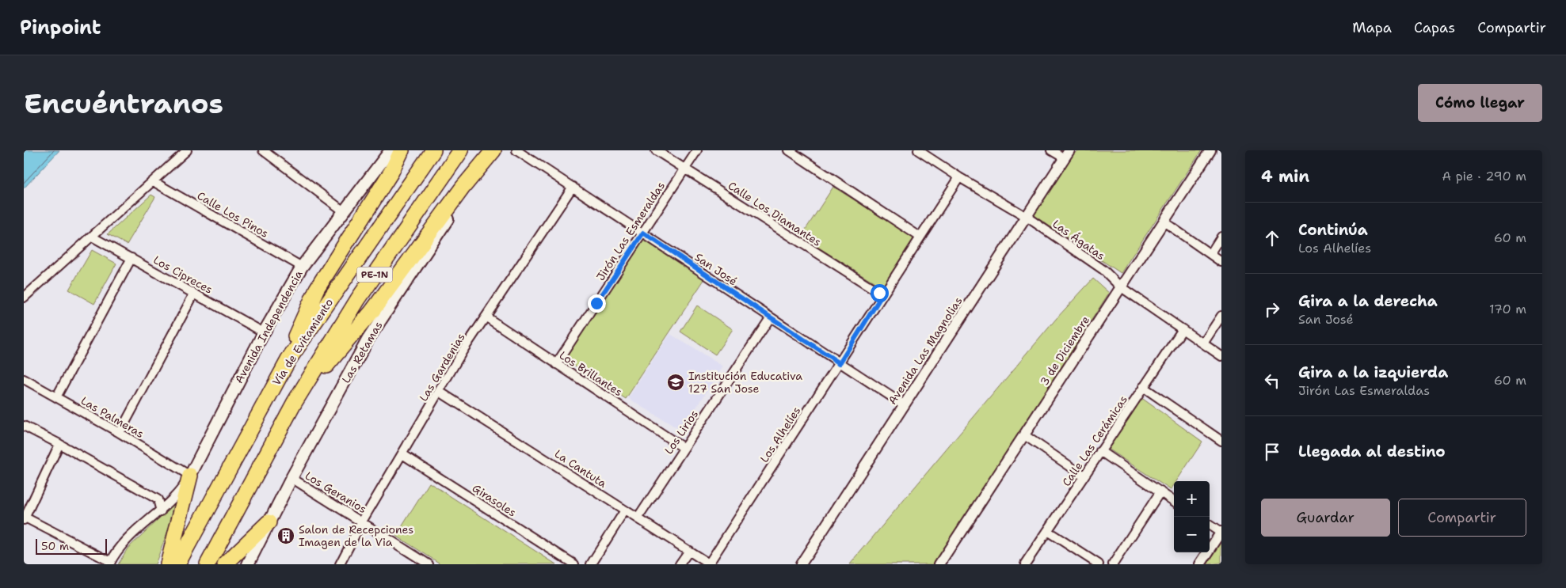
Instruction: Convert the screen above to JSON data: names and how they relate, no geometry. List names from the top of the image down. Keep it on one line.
{"streets":{"highway":["PE-1N","Vía de Evitamiento"],"main road":["Avenida Independencia","Las Retamas"],"street":["Calle Los Diamantes","Calle Los Pinos","Jirón Las Esmeraldas","Las Ágatas","San José","Los Cipreces","Avenida Las Magnolias","3 de Diciembre","Las Gardenias","Los Brillantes","Las Palmeras","Los Lirios","Los Alhelíes","Calle Las Cerámicas","La Cantuta","Los Geranios","Girasoles"]},"crossings":[["Calle Los Diamantes","Jirón Las Esmeraldas"],["Calle Los Diamantes","Los Alhelíes"],["Calle Los Pinos","Avenida Independencia"],["Jirón Las Esmeraldas","San José"],["Jirón Las Esmeraldas","Los Brillantes"],["Las Ágatas","Avenida Las Magnolias"],["Las Ágatas","3 de Diciembre"],["Las Ágatas","Los Alhelíes"],["Las Ágatas","Calle Las Cerámicas"],["San José","Avenida Las Magnolias"],["San José","Las Gardenias"],["San José","Los Lirios"],["San José","Los Alhelíes"],["Los Cipreces","Avenida Independencia"],["Avenida Independencia","Las Palmeras"],["Las Retamas","Los Geranios"],["Las Gardenias","Los Brillantes"],["Las Gardenias","La Cantuta"],["Las Gardenias","Los Geranios"],["Las Gardenias","Girasoles"],["Los Brillantes","Los Lirios"],["Los Lirios","La Cantuta"],["Los Alhelíes","La Cantuta"]],"places":{"school or university":["Institución Educativa 127 San Jose"],"building":["Salon de Recepciones Imagen de la Via"]},"scale_bar":"50 m","page":{"header":"Pinpoint","nav":["Mapa","Capas","Compartir"],"buttons":["Cómo llegar",["Guardar","Compartir"]],"title":"Encuéntranos","heading":["4 min","A pie · 290 m"],"list":[["Continúa","Los Alhelíes","60 m"],["Gira a la derecha","San José","170 m"],["Gira a la izquierda","Jirón Las Esmeraldas","60 m"],"Llegada al destino"],"map_buttons":["+","−"],"scale":"50 m"}}
